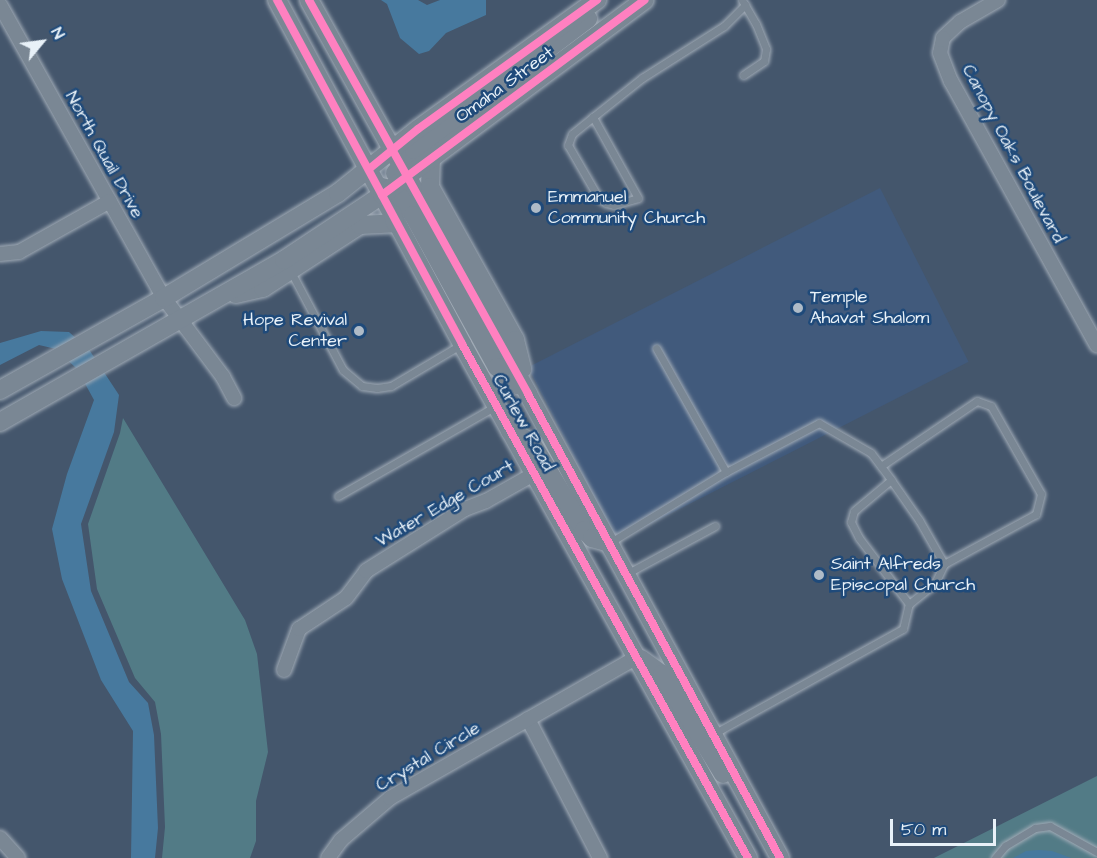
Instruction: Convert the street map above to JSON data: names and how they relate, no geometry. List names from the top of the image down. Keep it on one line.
{"streets":{"main road":["Omaha Street","Curlew Road"],"street":["Canopy Oaks Boulevard","North Quail Drive","Water Edge Court","Crystal Circle"]},"crossings":[["Omaha Street","North Quail Drive"],["Omaha Street","Curlew Road"],["Curlew Road","Water Edge Court"],["Curlew Road","Crystal Circle"]],"places":["Emmanuel Community Church","Temple Ahavat Shalom","Hope Revival Center","Saint Alfreds Episcopal Church"],"scale_bar":"50 m","north":"top right"}
